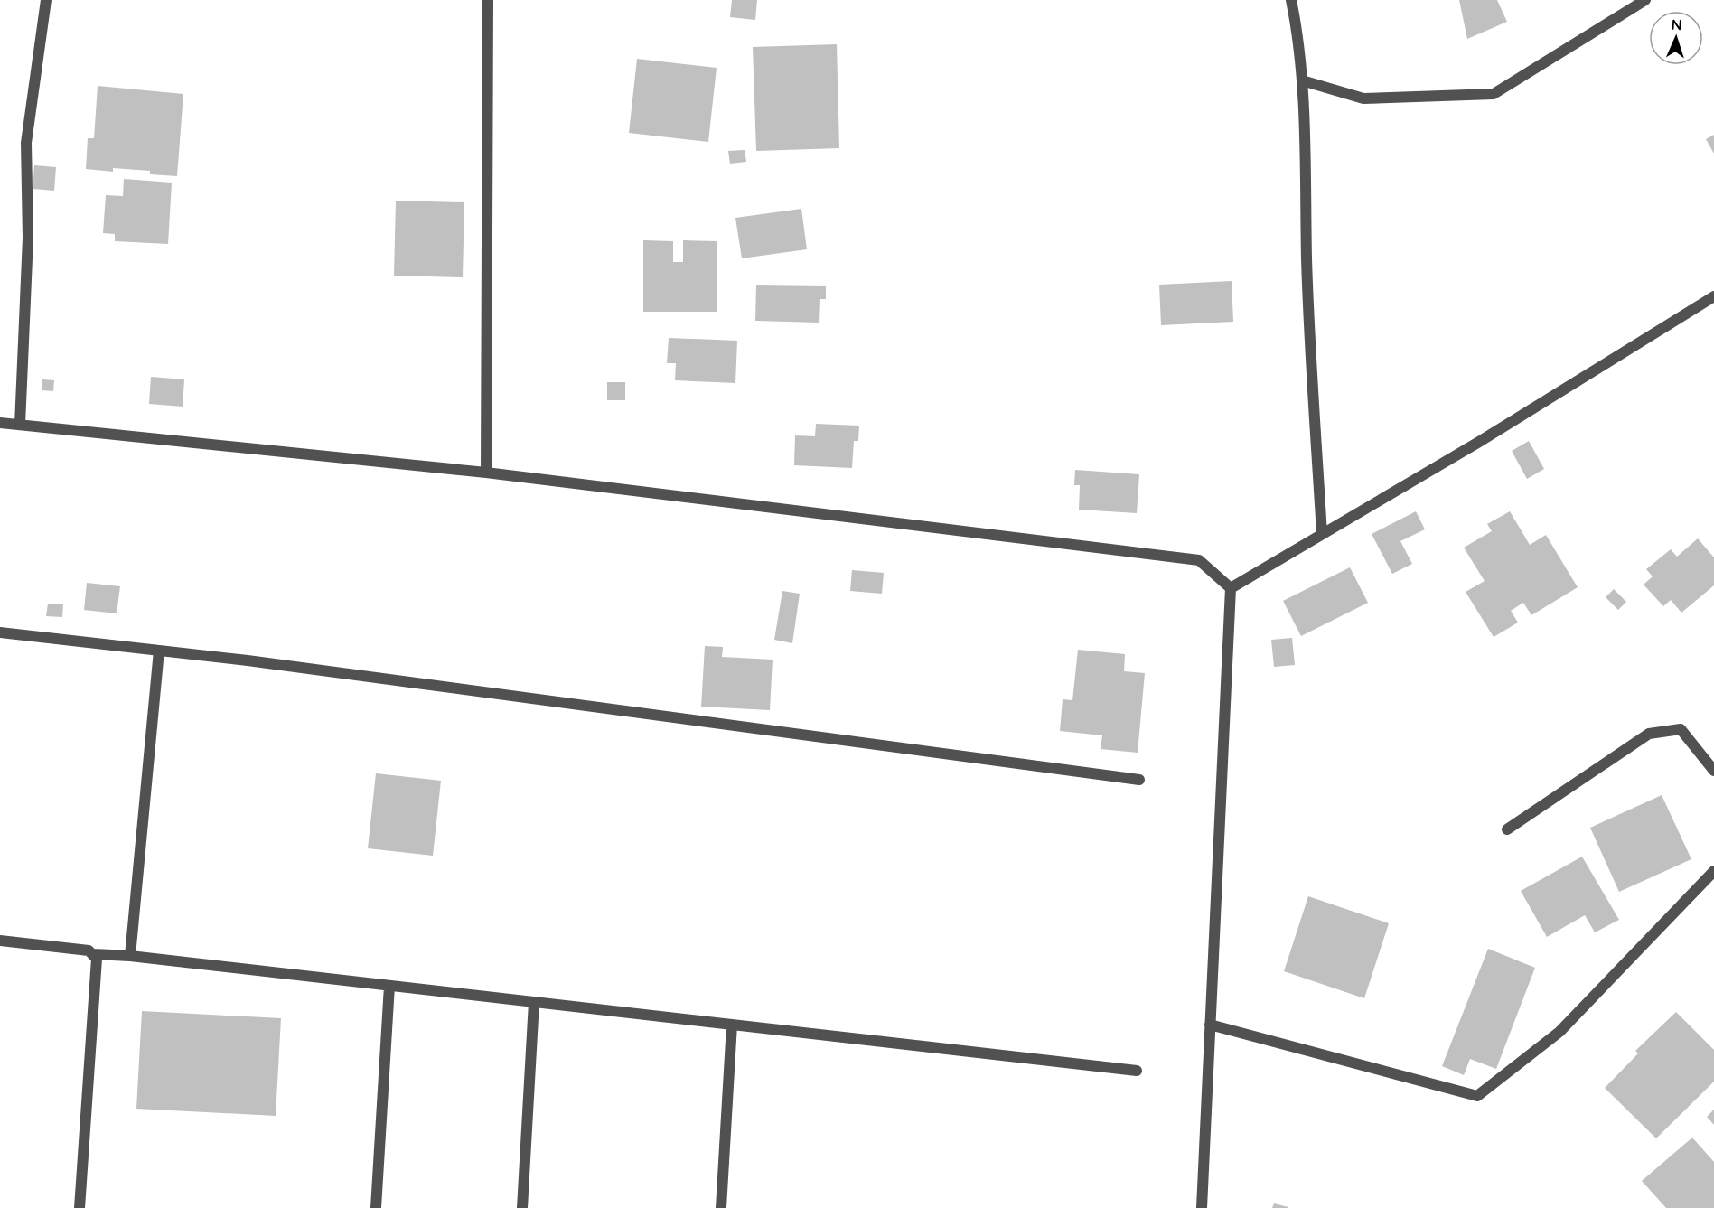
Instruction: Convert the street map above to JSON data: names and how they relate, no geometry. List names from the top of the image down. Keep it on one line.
{"north":"top"}
